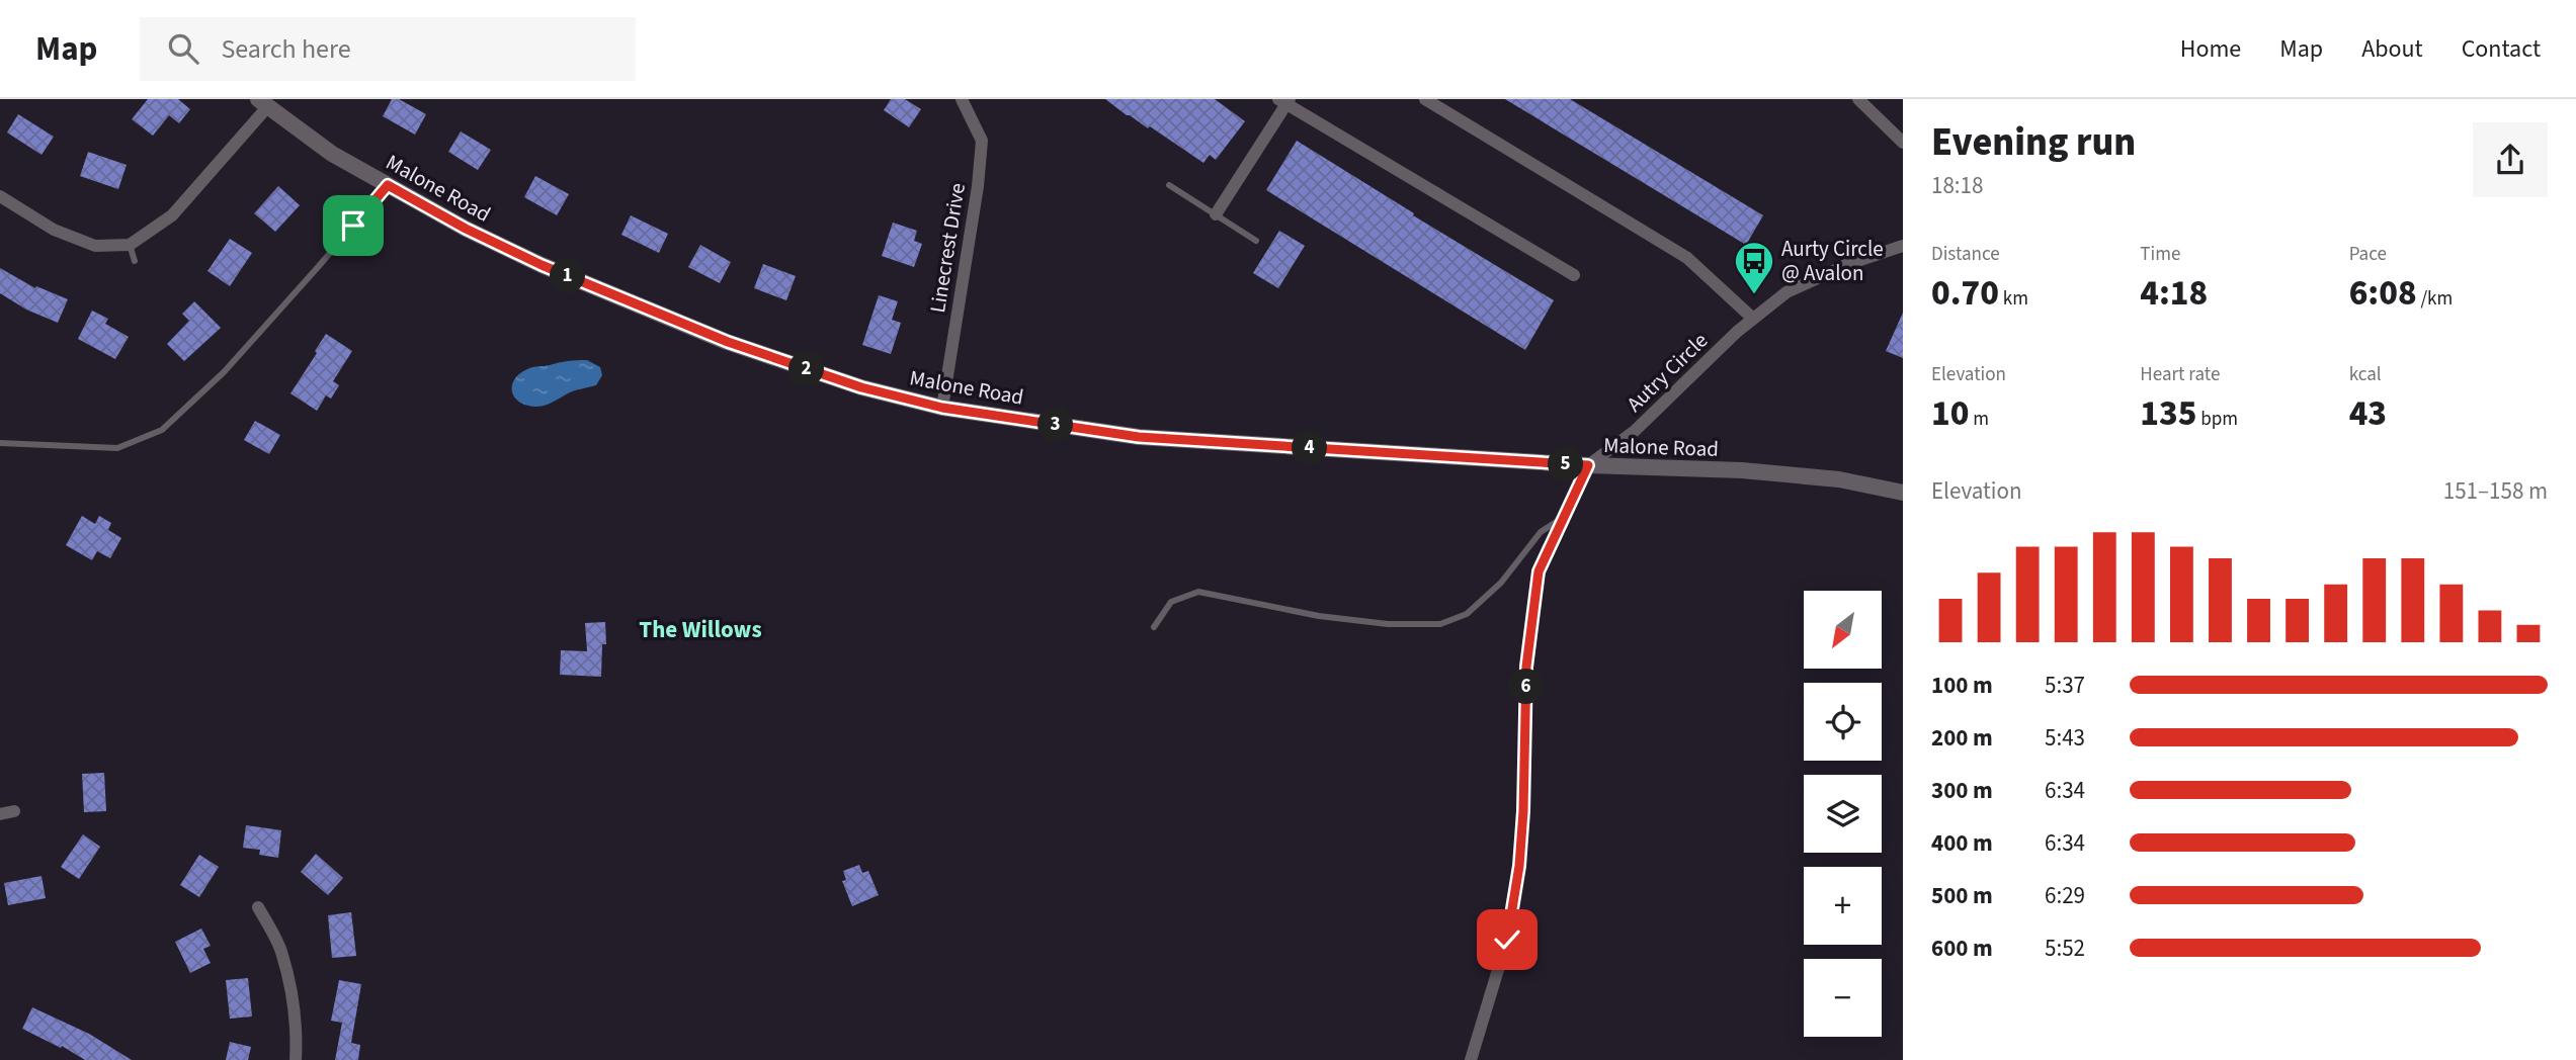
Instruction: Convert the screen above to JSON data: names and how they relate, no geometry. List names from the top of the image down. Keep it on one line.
{"streets":{"street":["Malone Road","Linecrest Drive","Autry Circle"]},"crossings":[["Malone Road","Linecrest Drive"],["Malone Road","Autry Circle"]],"districts":["The Willows"],"places":{"bus stop":["Aurty Circle @ Avalon"]},"north":"bottom left","page":{"header":"Map","search":"Search here","nav":["Home","Map","About","Contact"],"heading":["Evening run","18:18"],"stats":[["Distance","0.70 km"],["Time","4:18"],["Pace","6:08 /km"],["Elevation","10 m"],["Heart rate","135 bpm"],["kcal","43"]],"pins":["1","2","3","4","5","6"],"chart":["Elevation","151–158 m"],"map_buttons":["+","−"],"list":[{"name":"100 m","note":"5:37"},{"name":"200 m","note":"5:43"},{"name":"300 m","note":"6:34"},{"name":"400 m","note":"6:34"},{"name":"500 m","note":"6:29"},{"name":"600 m","note":"5:52"}]}}
